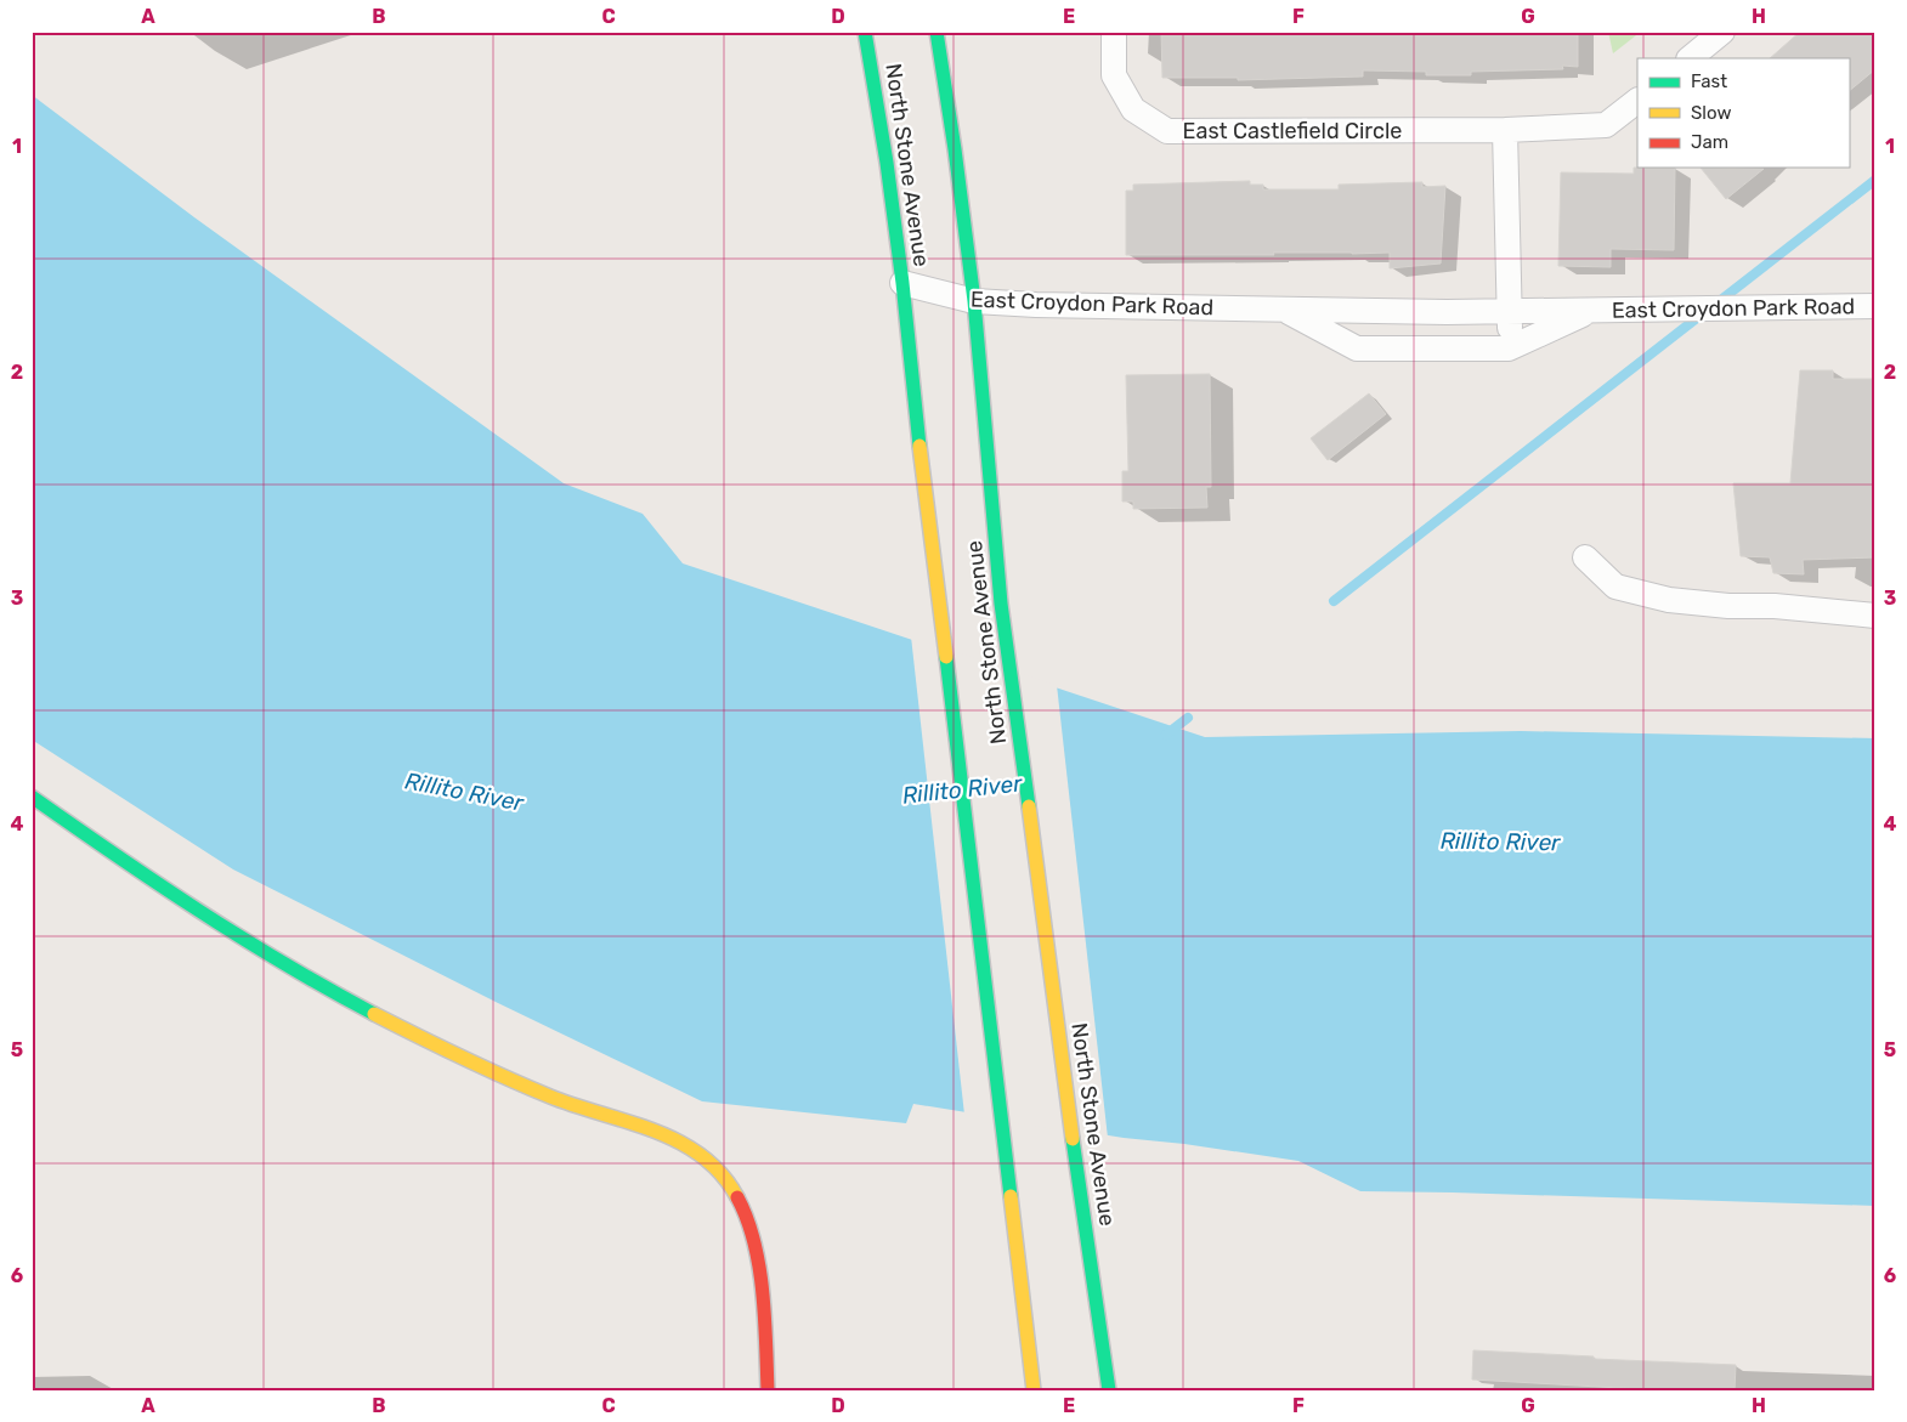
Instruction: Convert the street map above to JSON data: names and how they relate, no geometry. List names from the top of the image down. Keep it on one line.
{"streets":{"main road":["North Stone Avenue"],"street":["East Castlefield Circle","East Croydon Park Road"]},"crossings":[["North Stone Avenue","East Croydon Park Road"]],"water":["Rillito River"],"legend":["Fast","Slow","Jam"],"grid":{"columns":["A","B","C","D","E","F","G","H"],"rows":["1","2","3","4","5","6"]}}
